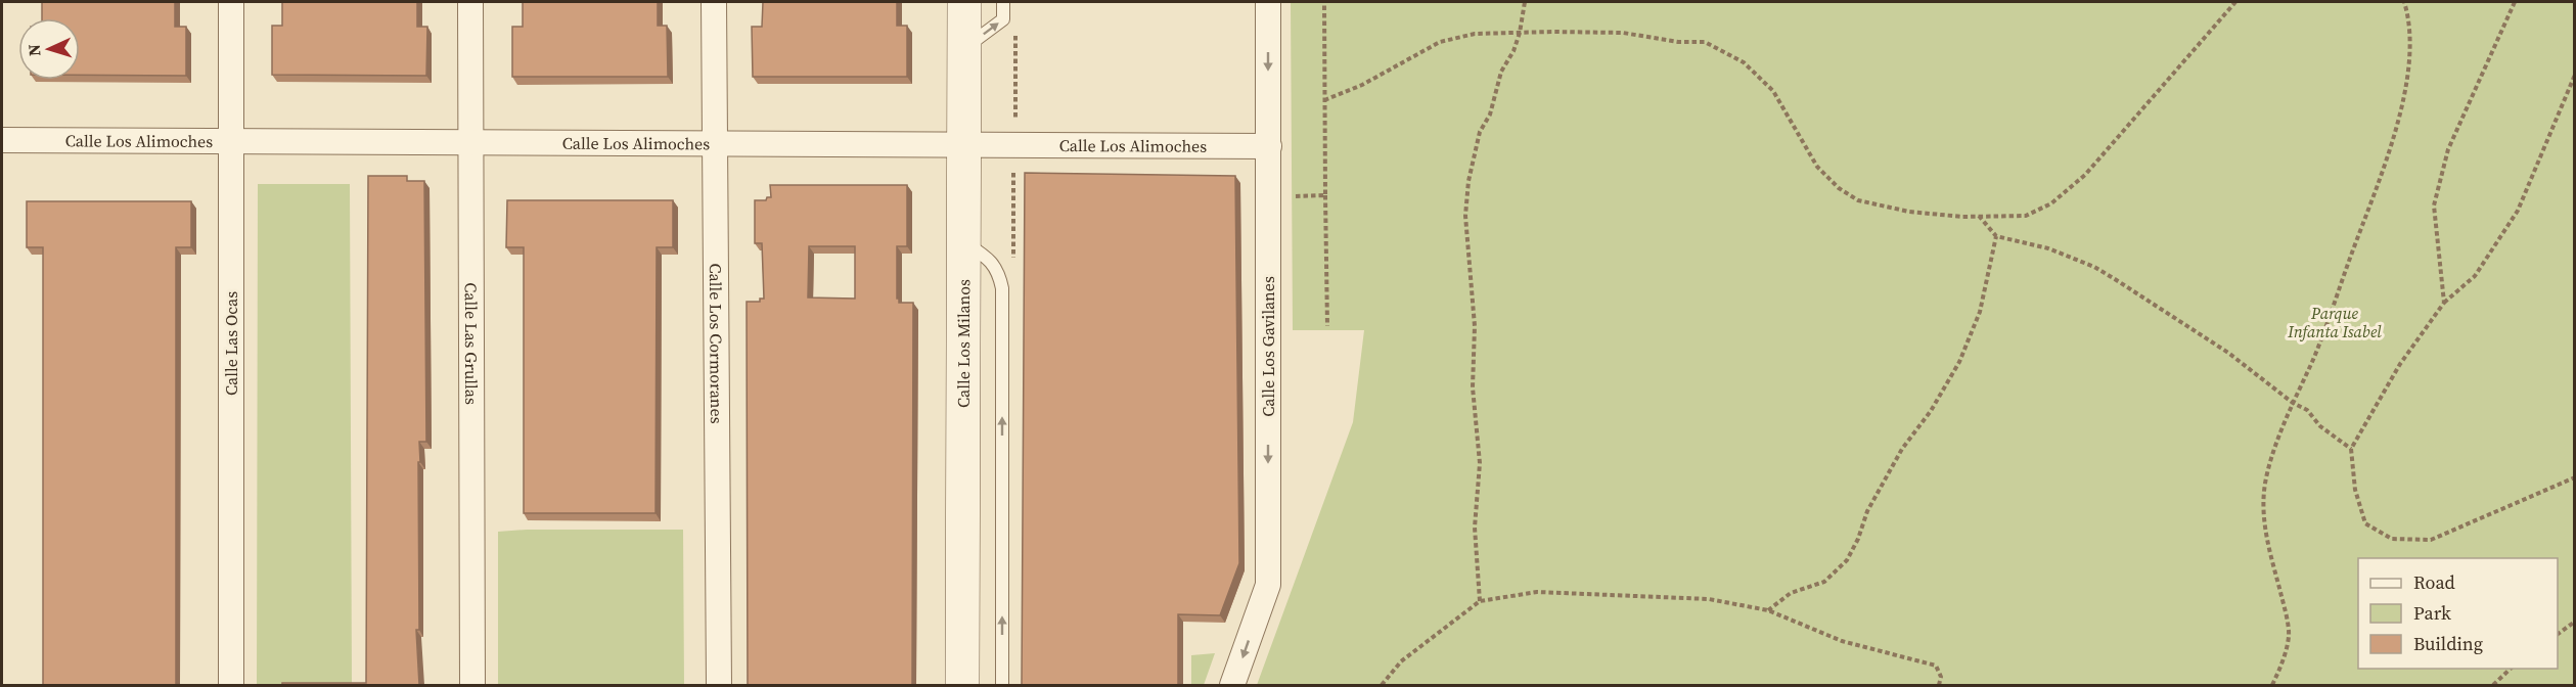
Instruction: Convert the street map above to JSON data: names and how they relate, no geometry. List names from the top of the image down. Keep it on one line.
{"streets":{"street":["Calle Los Alimoches","Calle Las Ocas","Calle Las Grullas","Calle Los Cormoranes","Calle Los Milanos","Calle Los Gavilanes"]},"crossings":[["Calle Los Alimoches","Calle Las Ocas"],["Calle Los Alimoches","Calle Las Grullas"],["Calle Los Alimoches","Calle Los Cormoranes"],["Calle Los Alimoches","Calle Los Milanos"],["Calle Los Alimoches","Calle Los Gavilanes"]],"one_way":["Calle Los Gavilanes"],"parks":["Parque Infanta Isabel"],"legend":["Road","Park","Building"],"north":"left"}
